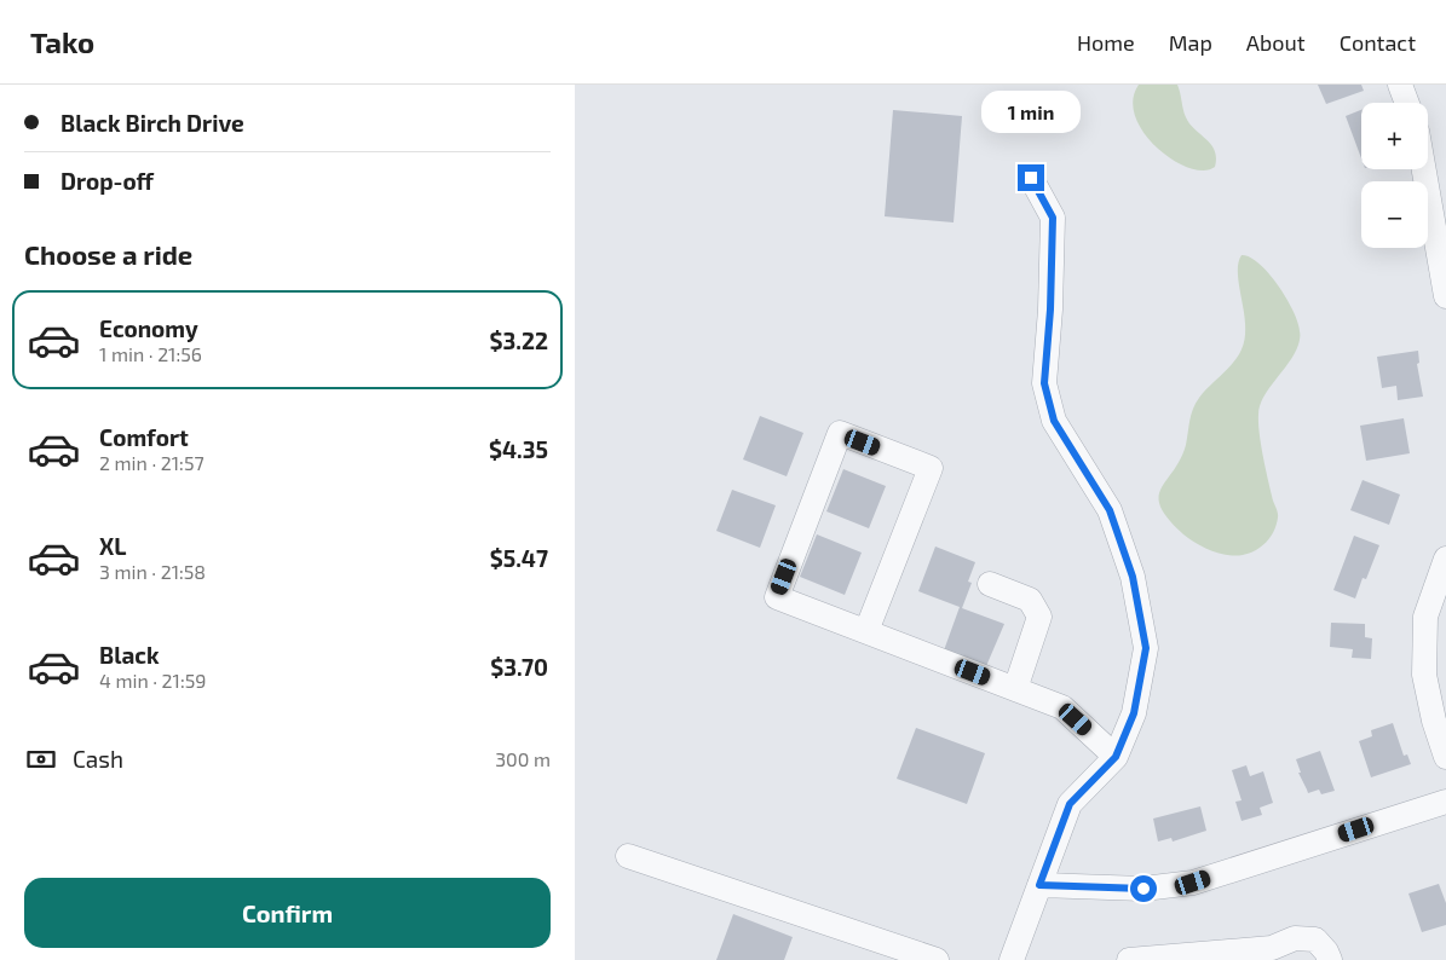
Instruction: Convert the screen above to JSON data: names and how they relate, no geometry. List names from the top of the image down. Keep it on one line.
{"page":{"header":"Tako","nav":["Home","Map","About","Contact"],"banner":["Black Birch Drive","Drop-off"],"bubble":"1 min","map_buttons":["+","−"],"heading":"Choose a ride","list":[{"name":"Economy","note":"1 min · 21:56","value":"$3.22"},{"name":"Comfort","note":"2 min · 21:57","value":"$4.35"},{"name":"XL","note":"3 min · 21:58","value":"$5.47"},{"name":"Black","note":"4 min · 21:59","value":"$3.70"}],"pay":["Cash","300 m"],"buttons":"Confirm"}}
